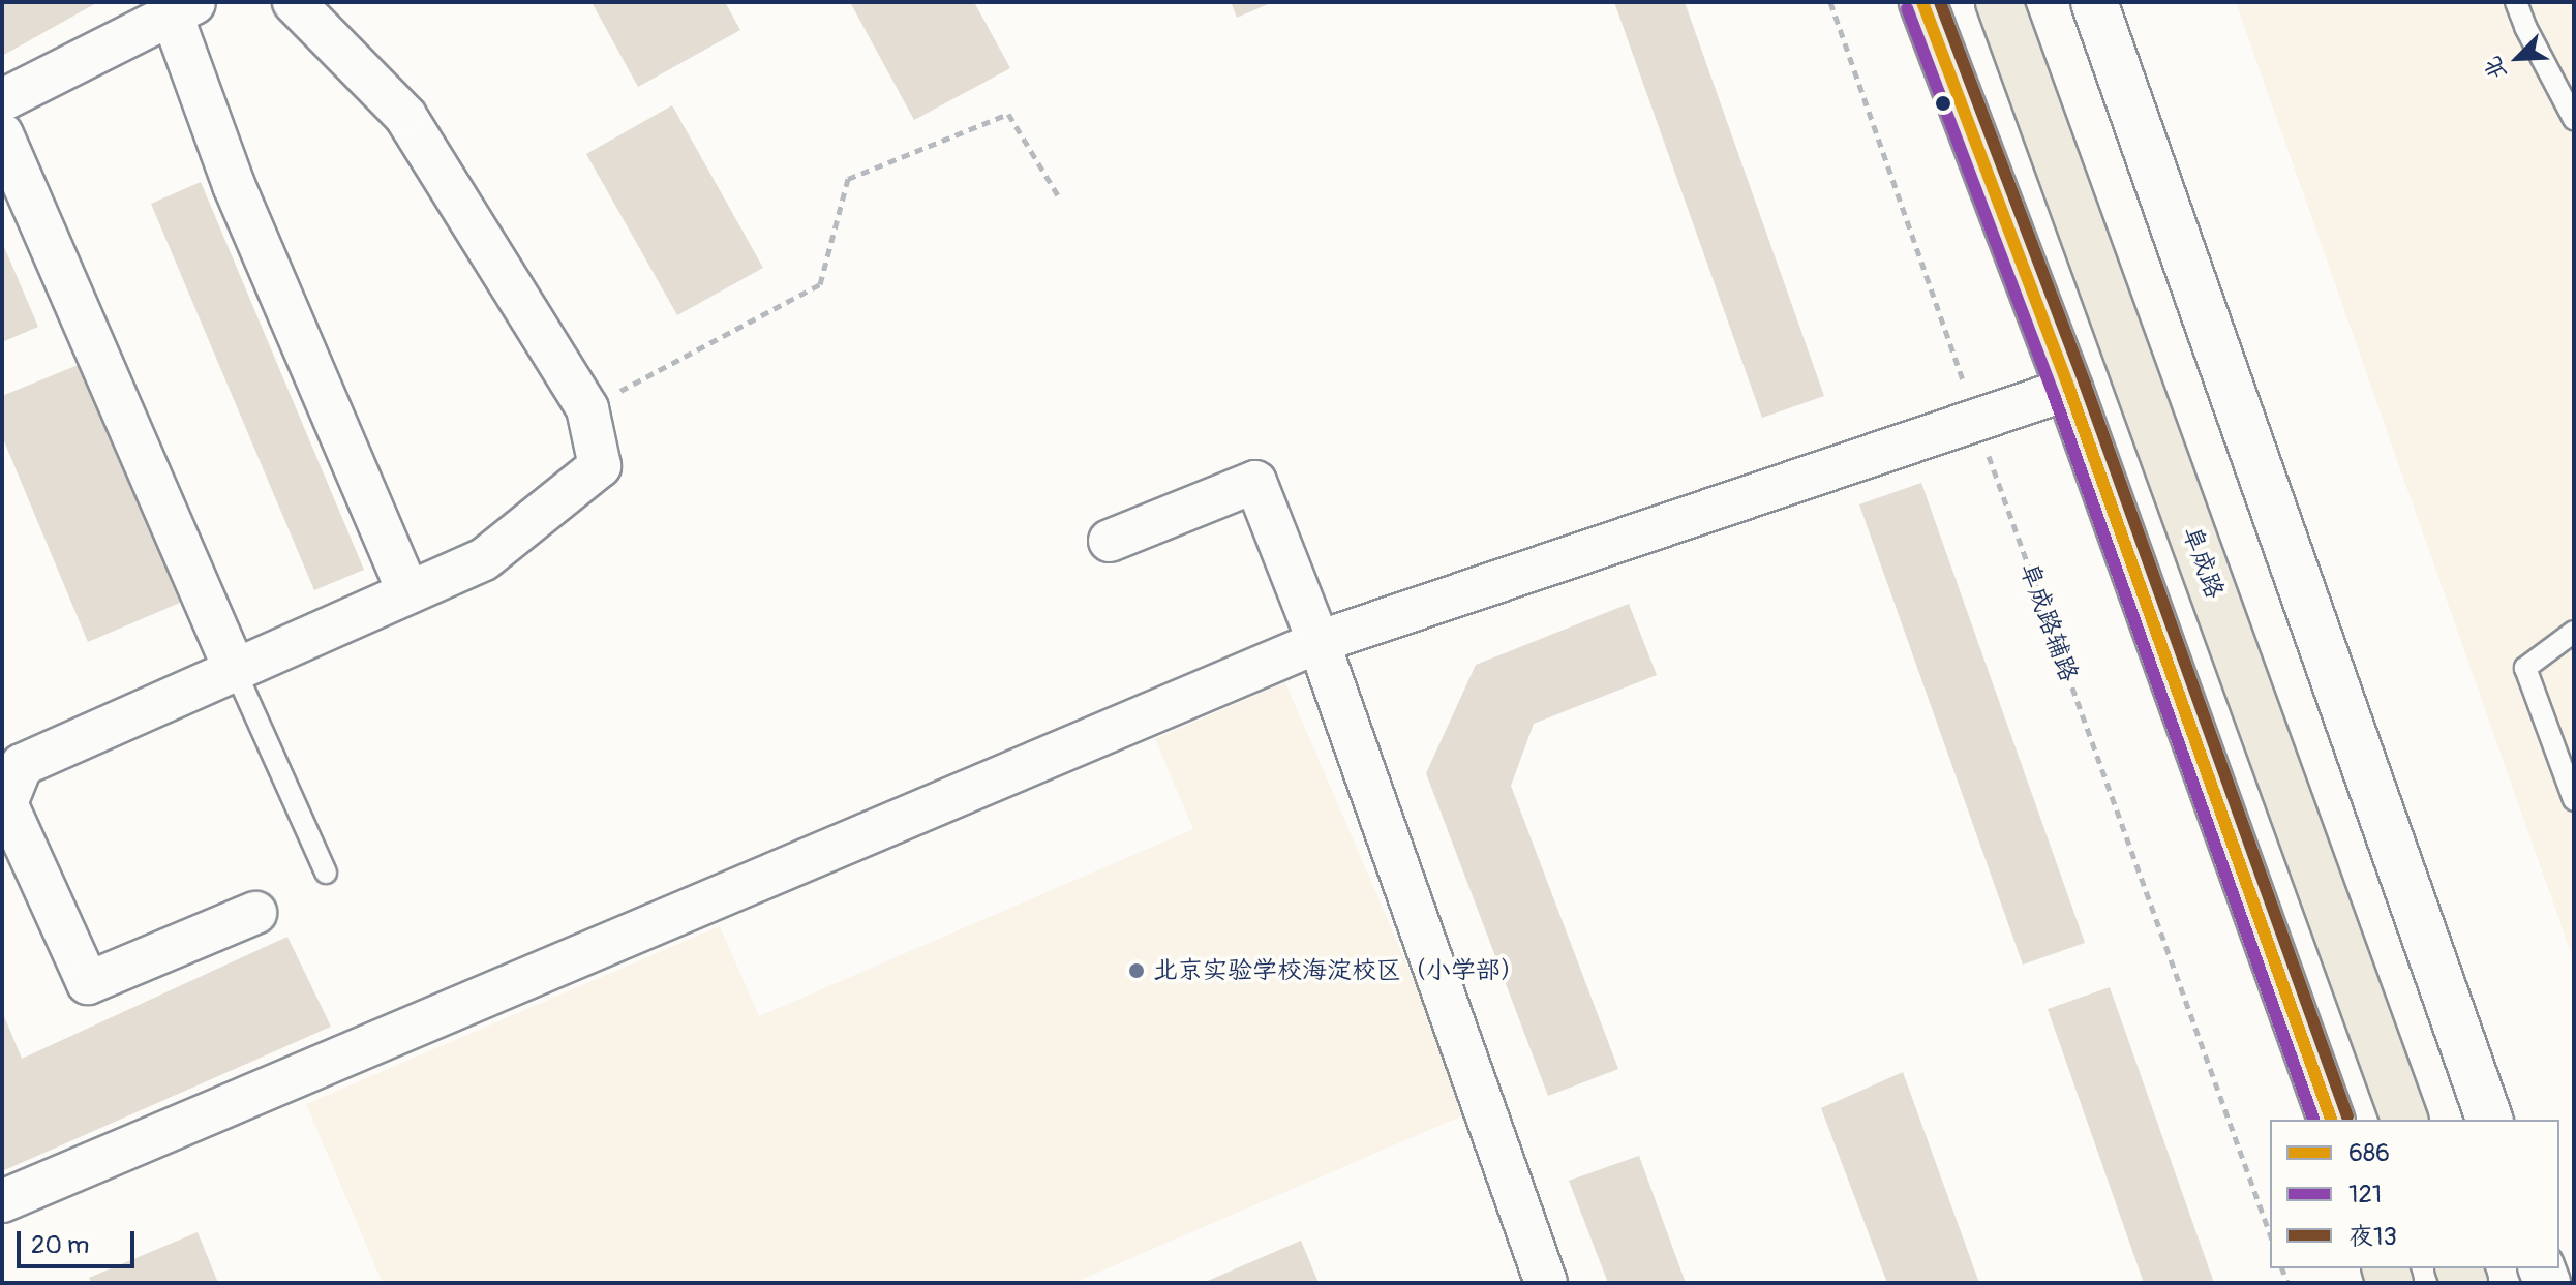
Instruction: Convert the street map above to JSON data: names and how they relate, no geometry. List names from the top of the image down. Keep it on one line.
{"streets":{"highway":["阜成路"],"path":["阜成路辅路"]},"places":["北京实验学校海淀校区（小学部）"],"lines":["transit line 686","transit line 夜13","transit line 121"],"legend":["686","121","夜13"],"scale_bar":"20 m","north":"bottom left"}
